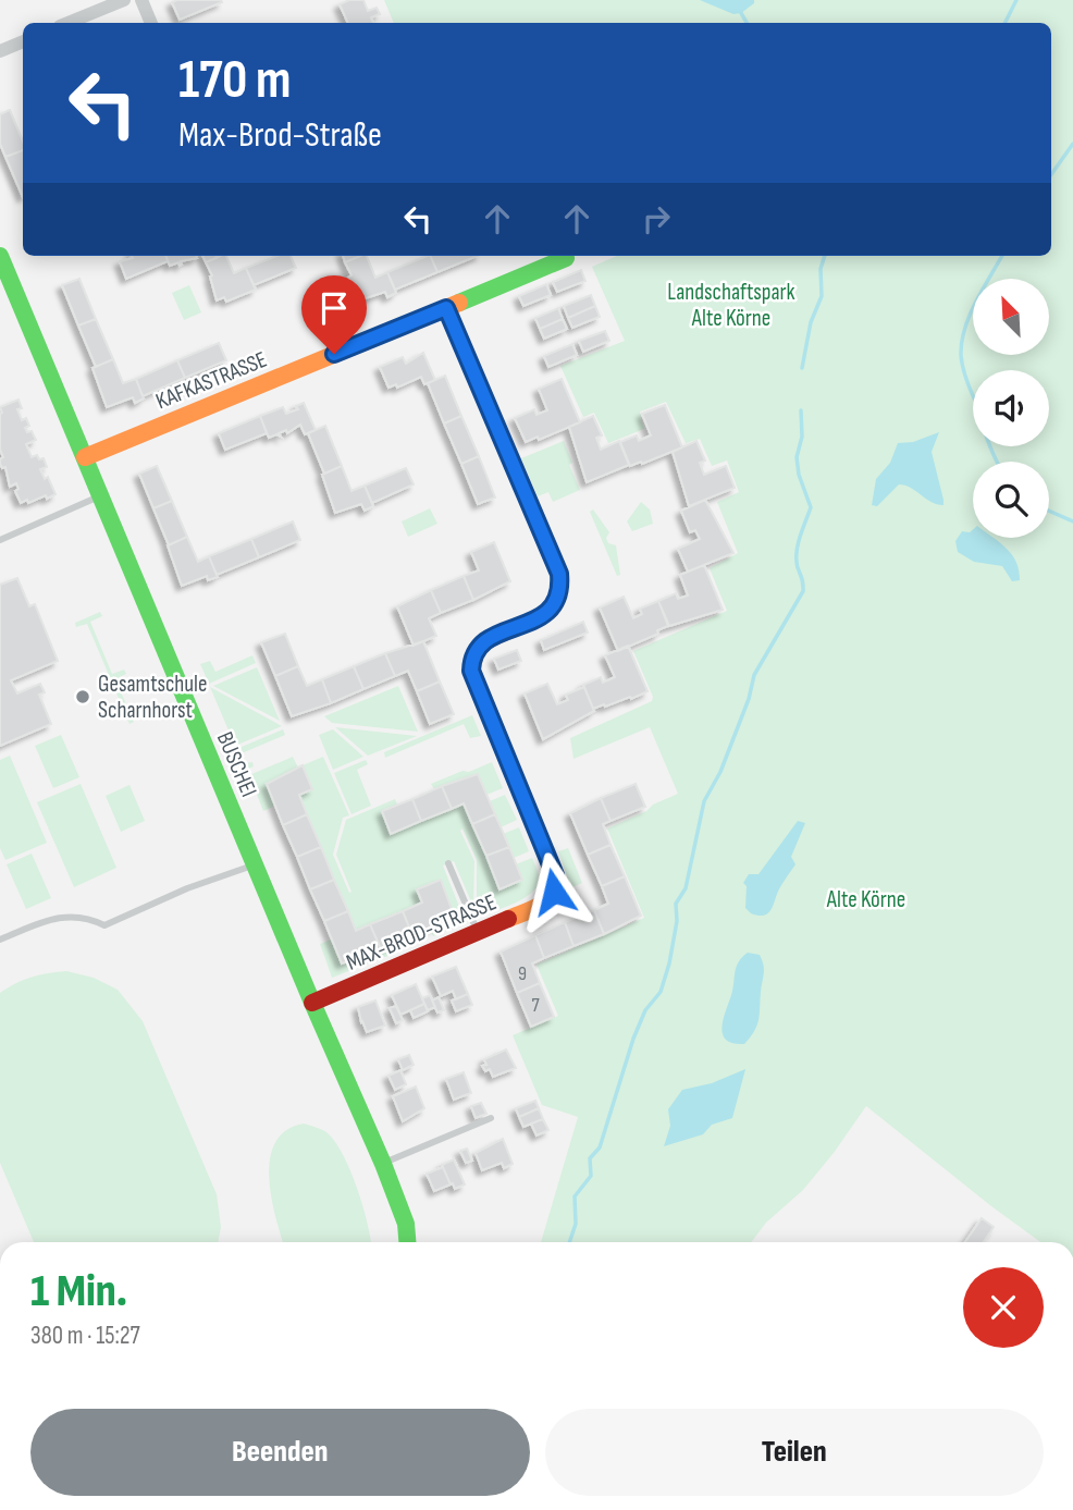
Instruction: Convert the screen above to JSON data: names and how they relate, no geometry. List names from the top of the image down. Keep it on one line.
{"streets":{"street":["KAFKASTRASSE","BUSCHEI","MAX-BROD-STRASSE"]},"crossings":[["KAFKASTRASSE","BUSCHEI"],["KAFKASTRASSE","MAX-BROD-STRASSE"],["BUSCHEI","MAX-BROD-STRASSE"]],"parks":["Landschaftspark Alte Körne","Alte Körne"],"places":["Gesamtschule Scharnhorst"],"house_numbers":["9","7"],"north":"top left","page":{"turn":["170 m","Max-Brod-Straße"],"heading":["1 Min.","380 m · 15:27"],"buttons":["Beenden","Teilen"]}}
